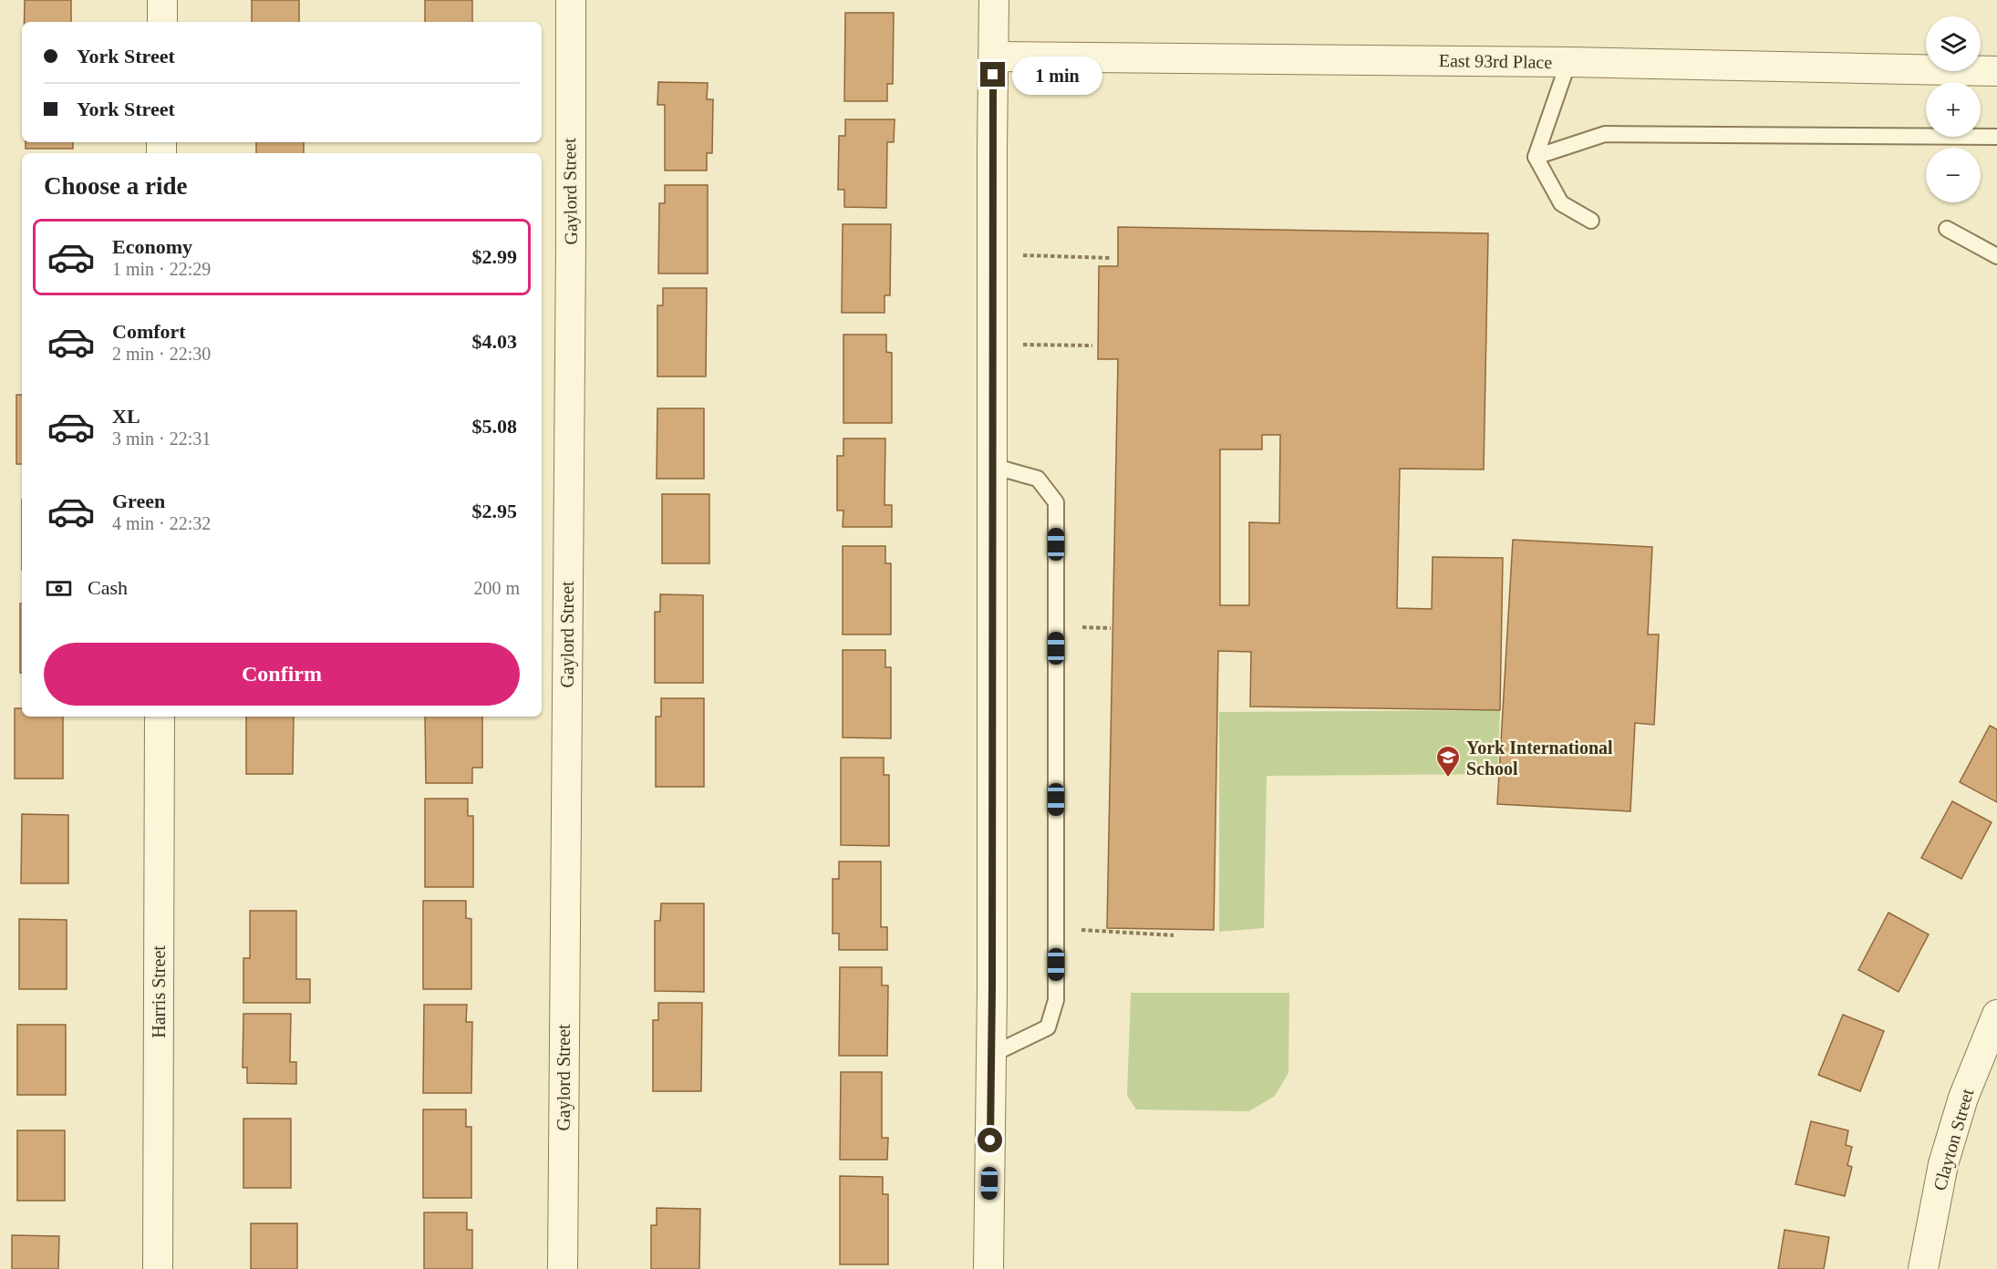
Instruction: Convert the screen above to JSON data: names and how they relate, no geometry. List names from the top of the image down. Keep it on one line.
{"streets":{"street":["East 93rd Place","Gaylord Street","Harris Street","Clayton Street"]},"places":{"school or university":["York International School"]},"page":{"map_buttons":["+","−"],"banner":["York Street","York Street"],"bubble":"1 min","heading":"Choose a ride","list":[{"name":"Economy","note":"1 min · 22:29","value":"$2.99"},{"name":"Comfort","note":"2 min · 22:30","value":"$4.03"},{"name":"XL","note":"3 min · 22:31","value":"$5.08"},{"name":"Green","note":"4 min · 22:32","value":"$2.95"}],"pay":["Cash","200 m"],"buttons":"Confirm"}}
